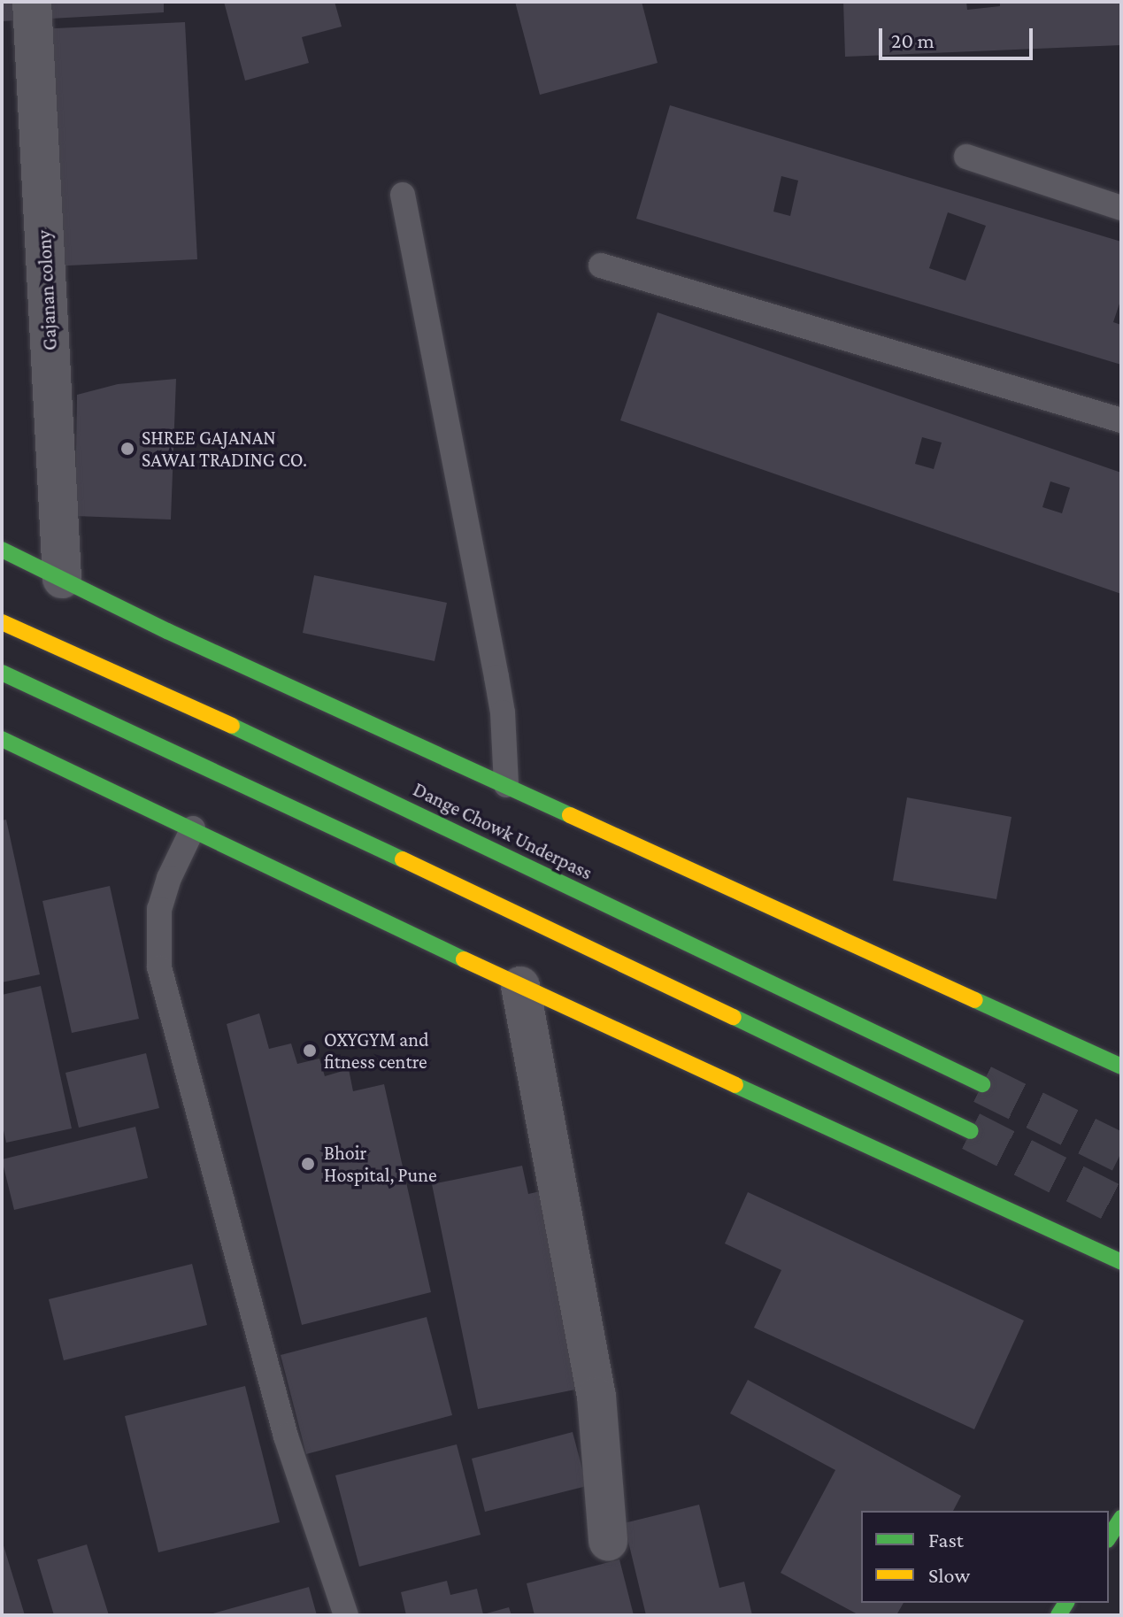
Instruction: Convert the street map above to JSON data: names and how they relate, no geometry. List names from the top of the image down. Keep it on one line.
{"streets":{"main road":["Dange Chowk Underpass"],"street":["Gajanan colony"]},"places":["SHREE GAJANAN SAWAI TRADING CO.","OXYGYM and fitness centre","Bhoir Hospital, Pune"],"legend":["Fast","Slow"],"scale_bar":"20 m"}
